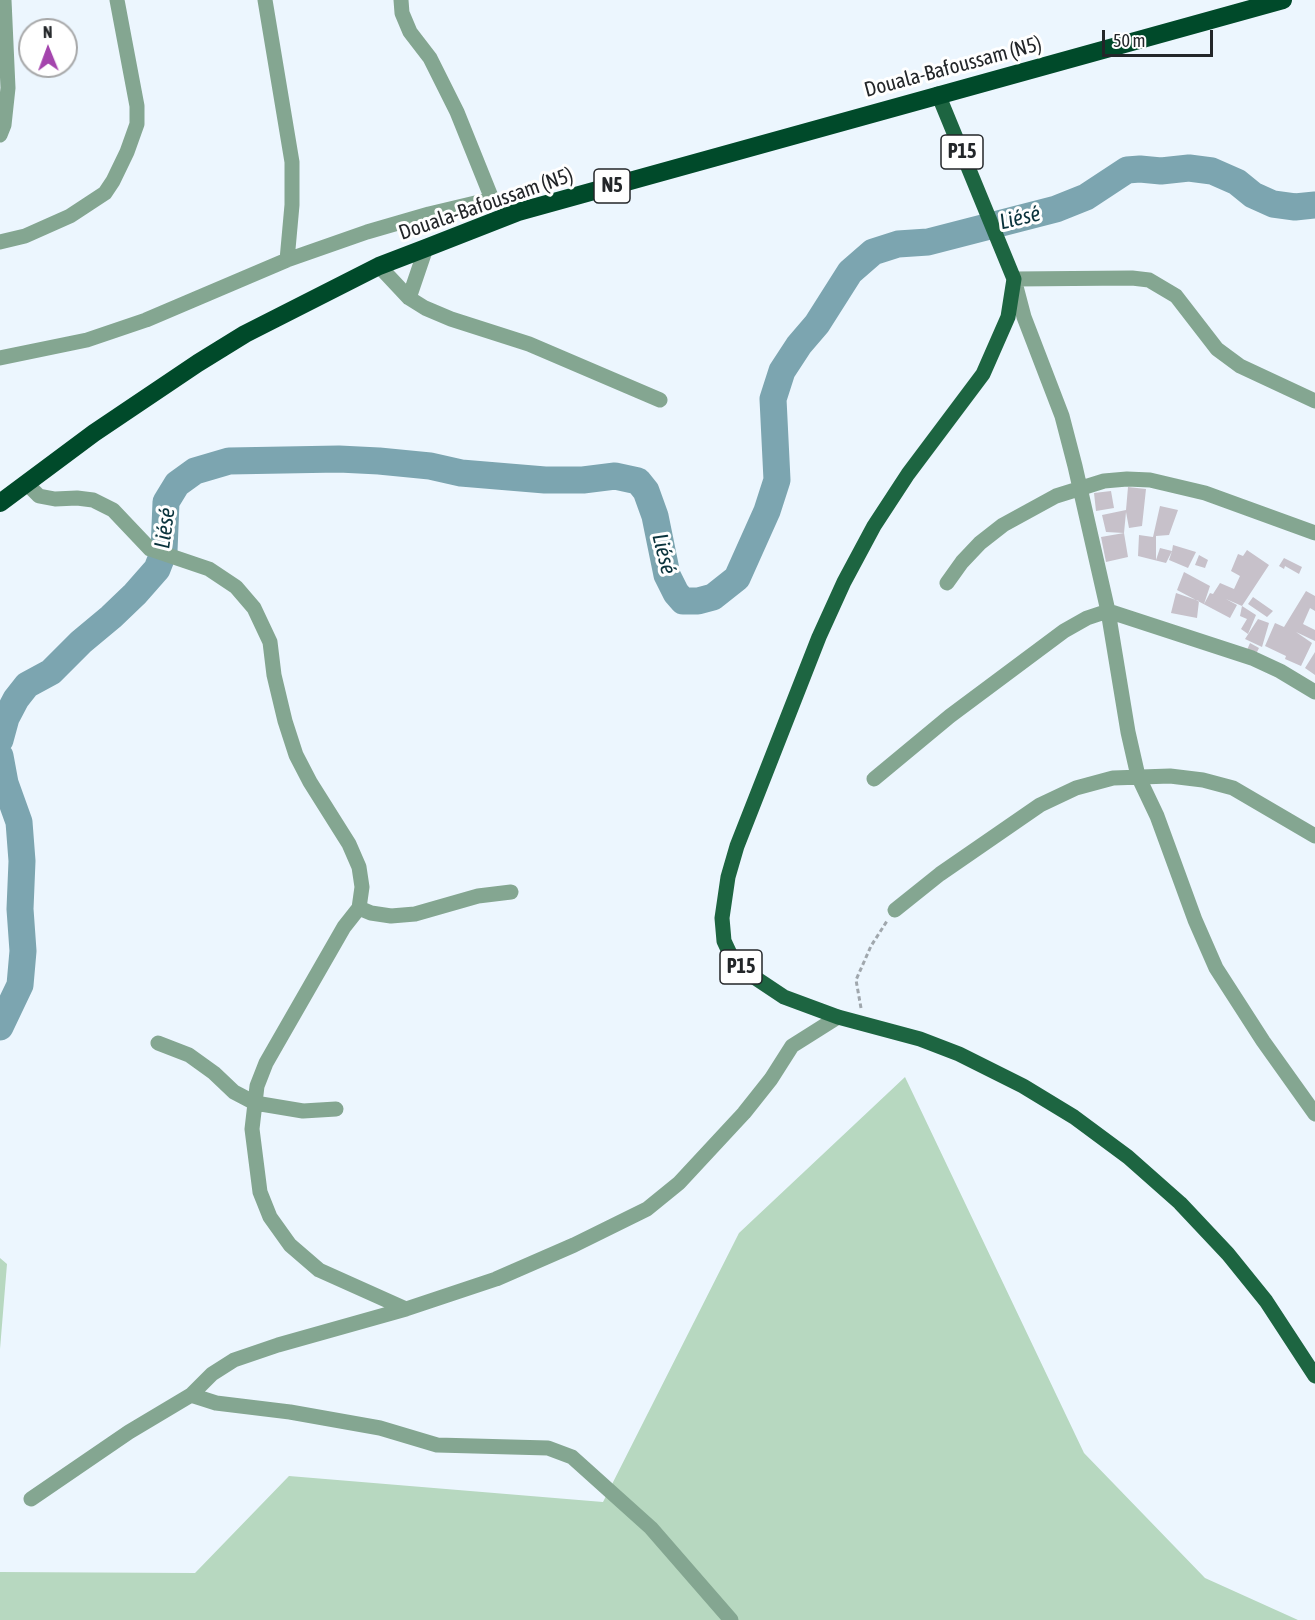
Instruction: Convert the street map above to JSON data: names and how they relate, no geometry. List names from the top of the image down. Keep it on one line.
{"streets":{"highway":["Douala-Bafoussam (N5)","N5"],"main road":["P15"]},"crossings":[["Douala-Bafoussam (N5)","P15"]],"water":["Liésé"],"scale_bar":"50 m","north":"top"}
